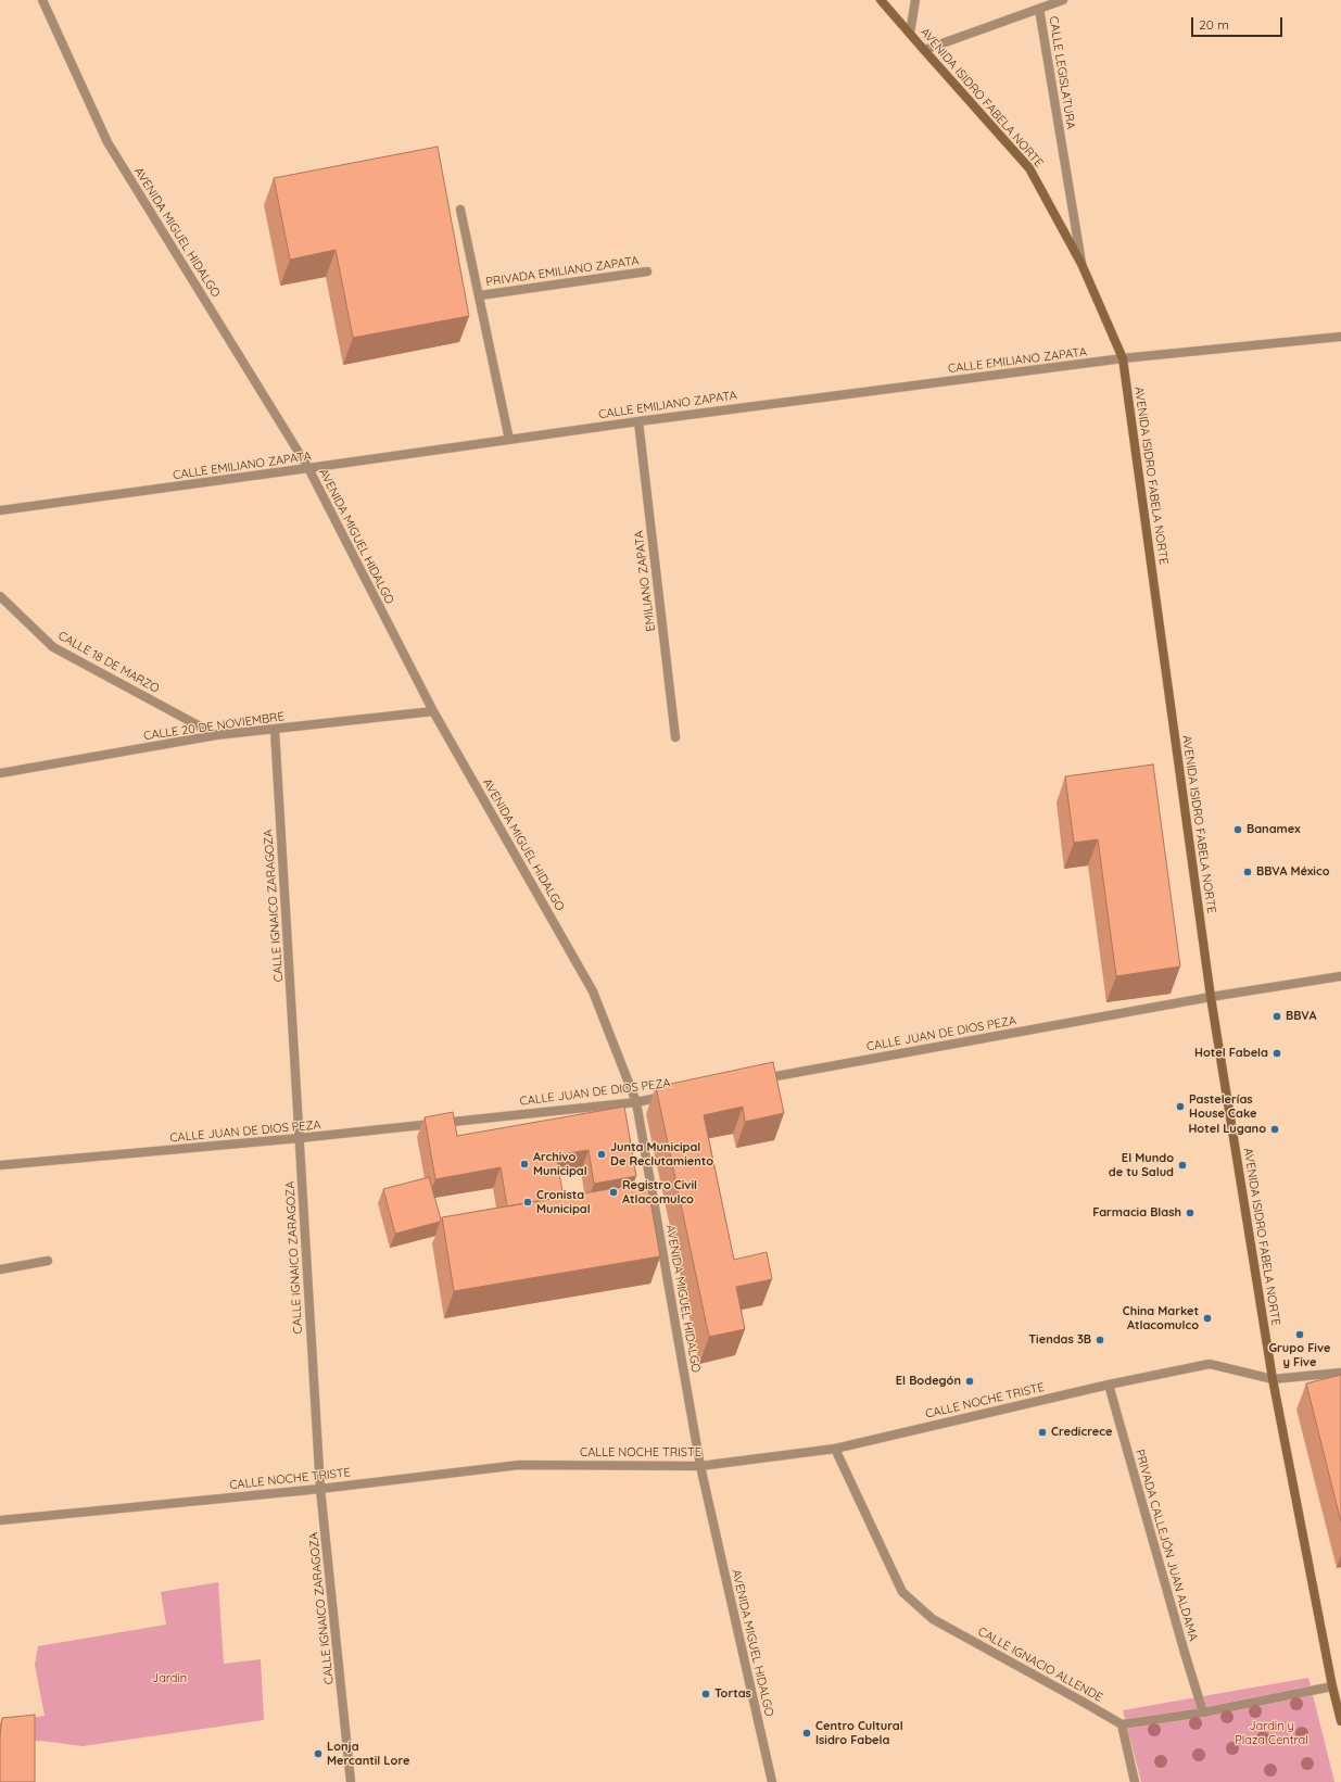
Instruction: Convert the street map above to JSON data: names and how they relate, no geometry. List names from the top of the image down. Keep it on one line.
{"streets":{"main road":["AVENIDA ISIDRO FABELA NORTE"],"street":["CALLE LEGISLATURA","AVENIDA MIGUEL HIDALGO","PRIVADA EMILIANO ZAPATA","CALLE EMILIANO ZAPATA","EMILIANO ZAPATA","CALLE 18 DE MARZO","CALLE 20 DE NOVIEMBRE","CALLE IGNAICO ZARAGOZA","CALLE JUAN DE DIOS PEZA","CALLE NOCHE TRISTE","PRIVADA CALLEJÓN JUAN ALDAMA","CALLE IGNACIO ALLENDE"]},"crossings":[["CALLE LEGISLATURA","AVENIDA ISIDRO FABELA NORTE"],["AVENIDA ISIDRO FABELA NORTE","CALLE EMILIANO ZAPATA"],["AVENIDA ISIDRO FABELA NORTE","CALLE JUAN DE DIOS PEZA"],["AVENIDA ISIDRO FABELA NORTE","CALLE NOCHE TRISTE"],["AVENIDA MIGUEL HIDALGO","CALLE EMILIANO ZAPATA"],["AVENIDA MIGUEL HIDALGO","CALLE 20 DE NOVIEMBRE"],["AVENIDA MIGUEL HIDALGO","CALLE JUAN DE DIOS PEZA"],["AVENIDA MIGUEL HIDALGO","CALLE NOCHE TRISTE"],["PRIVADA EMILIANO ZAPATA","CALLE EMILIANO ZAPATA"],["CALLE EMILIANO ZAPATA","EMILIANO ZAPATA"],["CALLE 18 DE MARZO","CALLE 20 DE NOVIEMBRE"],["CALLE 20 DE NOVIEMBRE","CALLE IGNAICO ZARAGOZA"],["CALLE IGNAICO ZARAGOZA","CALLE JUAN DE DIOS PEZA"],["CALLE IGNAICO ZARAGOZA","CALLE NOCHE TRISTE"],["CALLE NOCHE TRISTE","PRIVADA CALLEJÓN JUAN ALDAMA"],["CALLE NOCHE TRISTE","CALLE IGNACIO ALLENDE"]],"parks":["Jardin","Jardin y Plaza Central"],"places":["Banamex","BBVA México","BBVA","Hotel Fabela","Pastelerías House Cake","Hotel Lugano","Junta Municipal De Reclutamiento","Archivo Municipal","El Mundo de tu Salud","Registro Civil Atlacomulco","Cronista Municipal","Farmacia Blash","China Market Atlacomulco","Grupo Five y Five","Tiendas 3B","El Bodegón","Credicrece","Tortas","Centro Cultural Isidro Fabela","Lonja Mercantil Lore"],"scale_bar":"20 m"}
